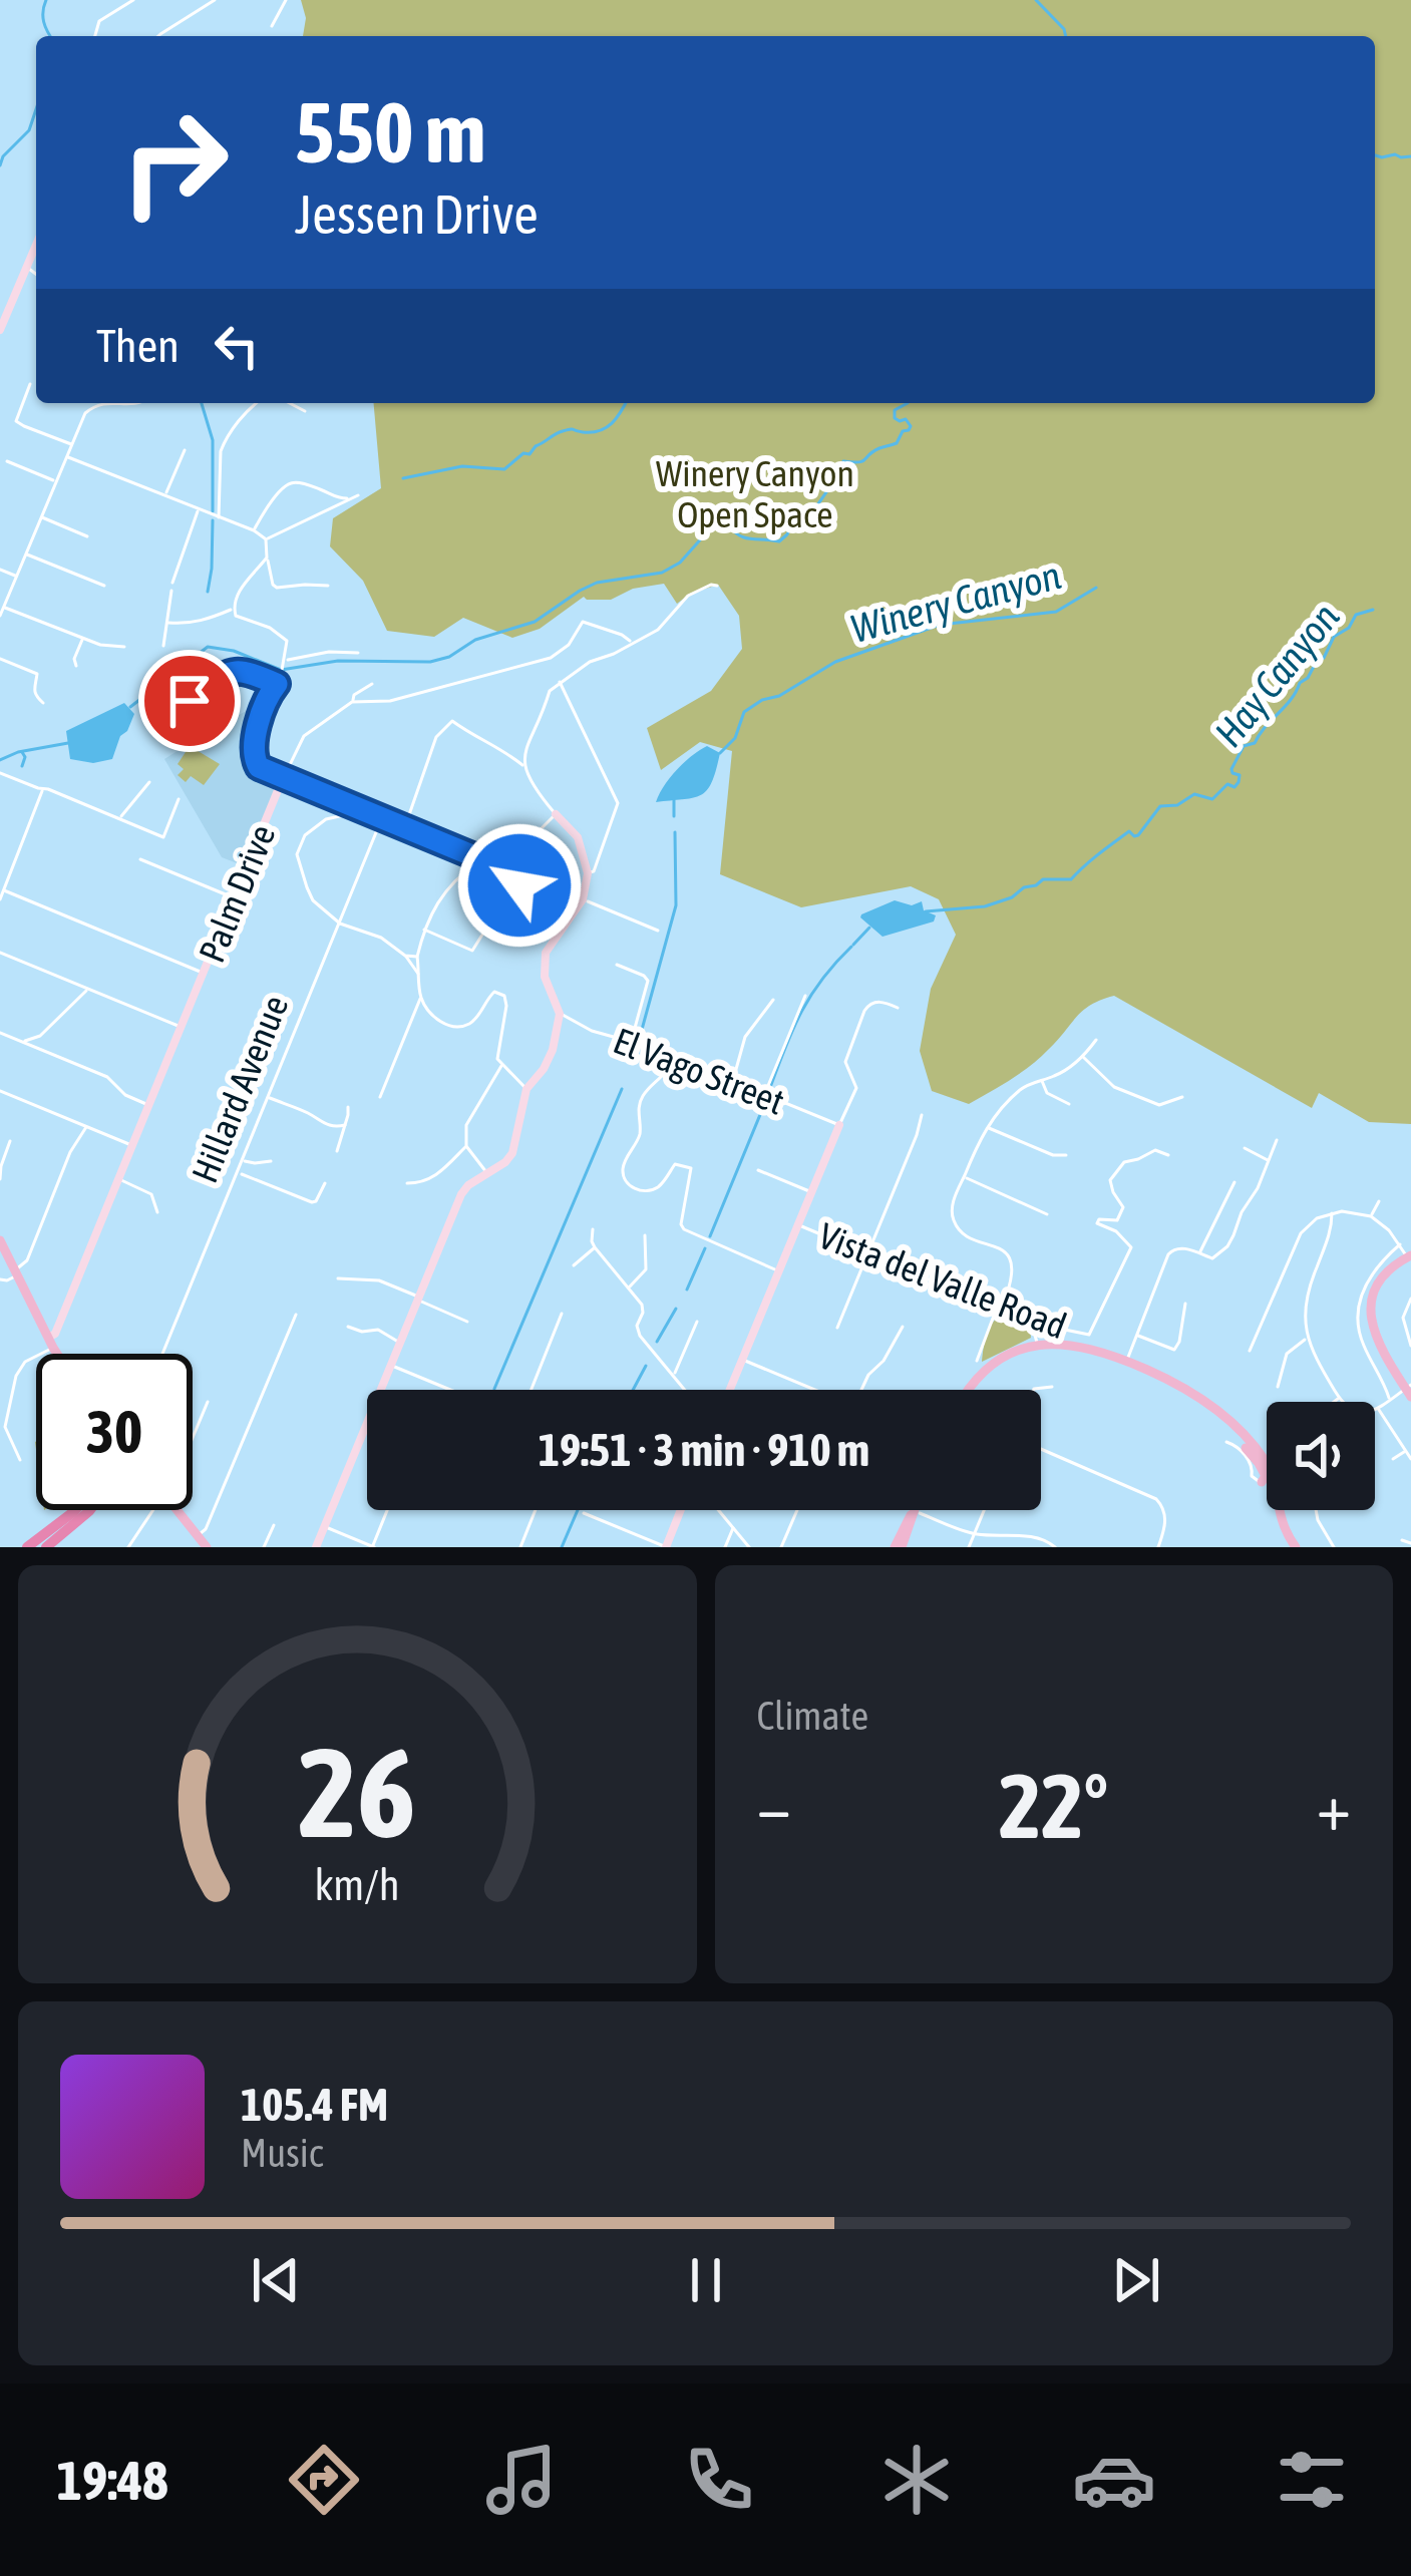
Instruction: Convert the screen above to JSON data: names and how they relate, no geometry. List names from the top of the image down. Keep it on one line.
{"streets":{"street":["Palm Drive","El Vago Street","Hillard Avenue","Vista del Valle Road"]},"water":["Winery Canyon","Hay Canyon"],"parks":["Winery Canyon Open Space"],"page":{"turn":["550 m","Jessen Drive"],"then":"Then","limit":"30","trip":"19:51 · 3 min · 910 m","tile":"Climate","heat":["−","22°","+"],"song":["105.4 FM","Music"],"tabs":"19:48","gauge":["26","km/h"]}}
